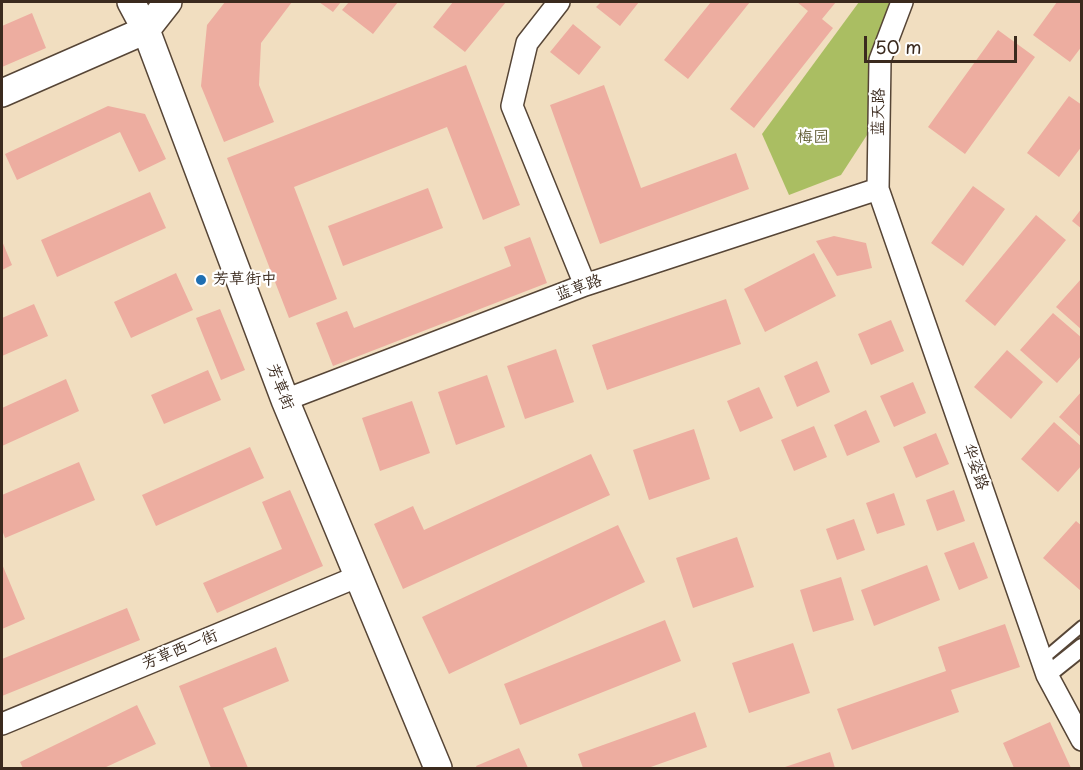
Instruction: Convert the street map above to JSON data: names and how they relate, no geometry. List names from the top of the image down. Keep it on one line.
{"streets":{"street":["蓝天路","蓝草路","芳草街","华姿路","芳草西一街"]},"crossings":[["蓝天路","蓝草路"],["蓝天路","华姿路"],["蓝草路","芳草街"],["蓝草路","华姿路"],["芳草街","芳草西一街"]],"parks":["梅园"],"places":["芳草街中"],"scale_bar":"50 m"}
